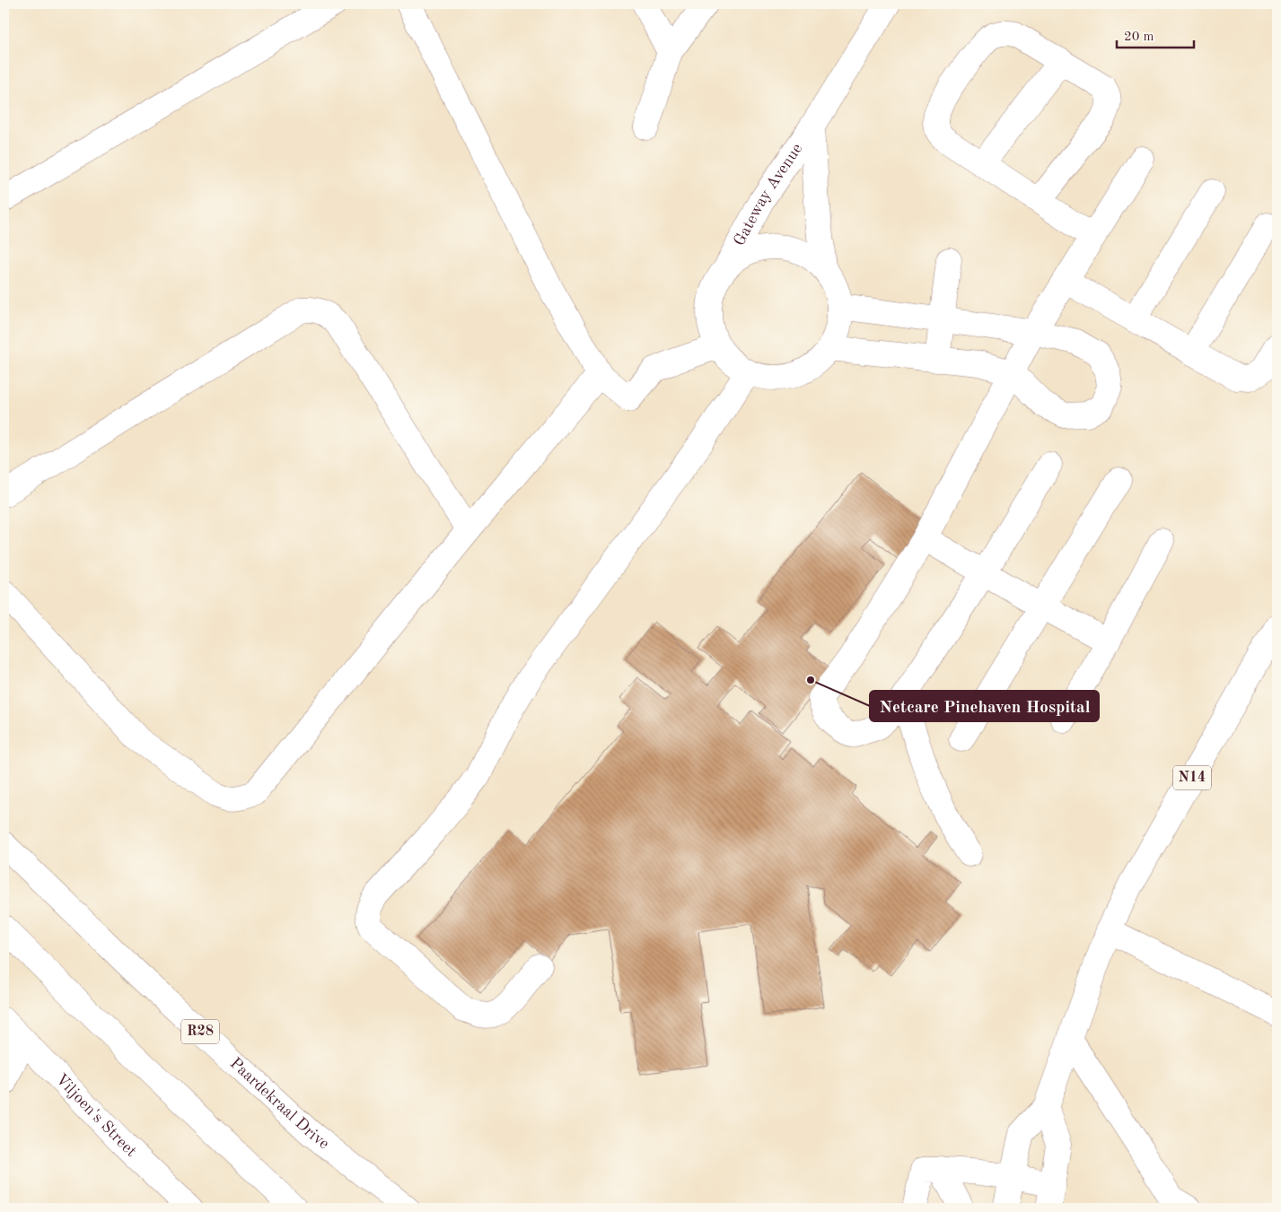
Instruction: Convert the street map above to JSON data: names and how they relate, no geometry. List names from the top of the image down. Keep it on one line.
{"streets":{"main road":["Gateway Avenue","N14","R28","Paardekraal Drive","Viljoen's Street"]},"places":["Netcare Pinehaven Hospital"],"scale_bar":"20 m"}
